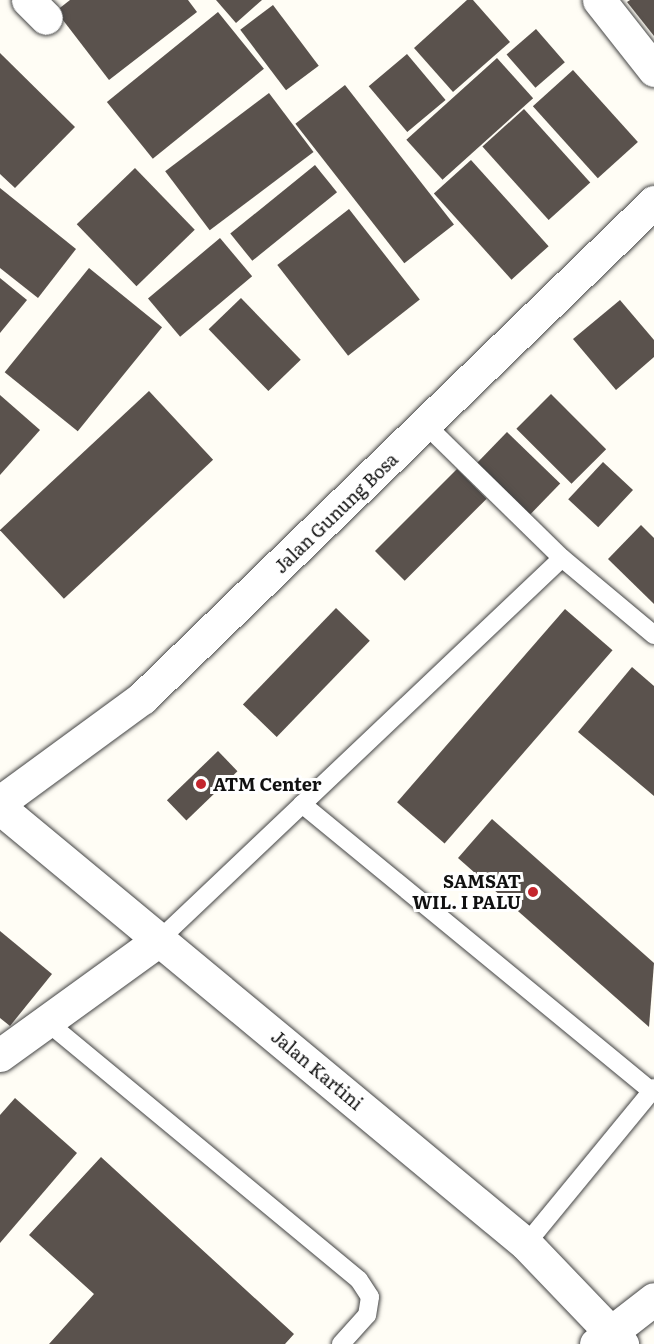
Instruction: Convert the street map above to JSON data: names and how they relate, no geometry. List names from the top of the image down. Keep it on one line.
{"streets":{"street":["Jalan Gunung Bosa","Jalan Kartini"]},"places":["ATM Center","SAMSAT WIL. I PALU"]}
